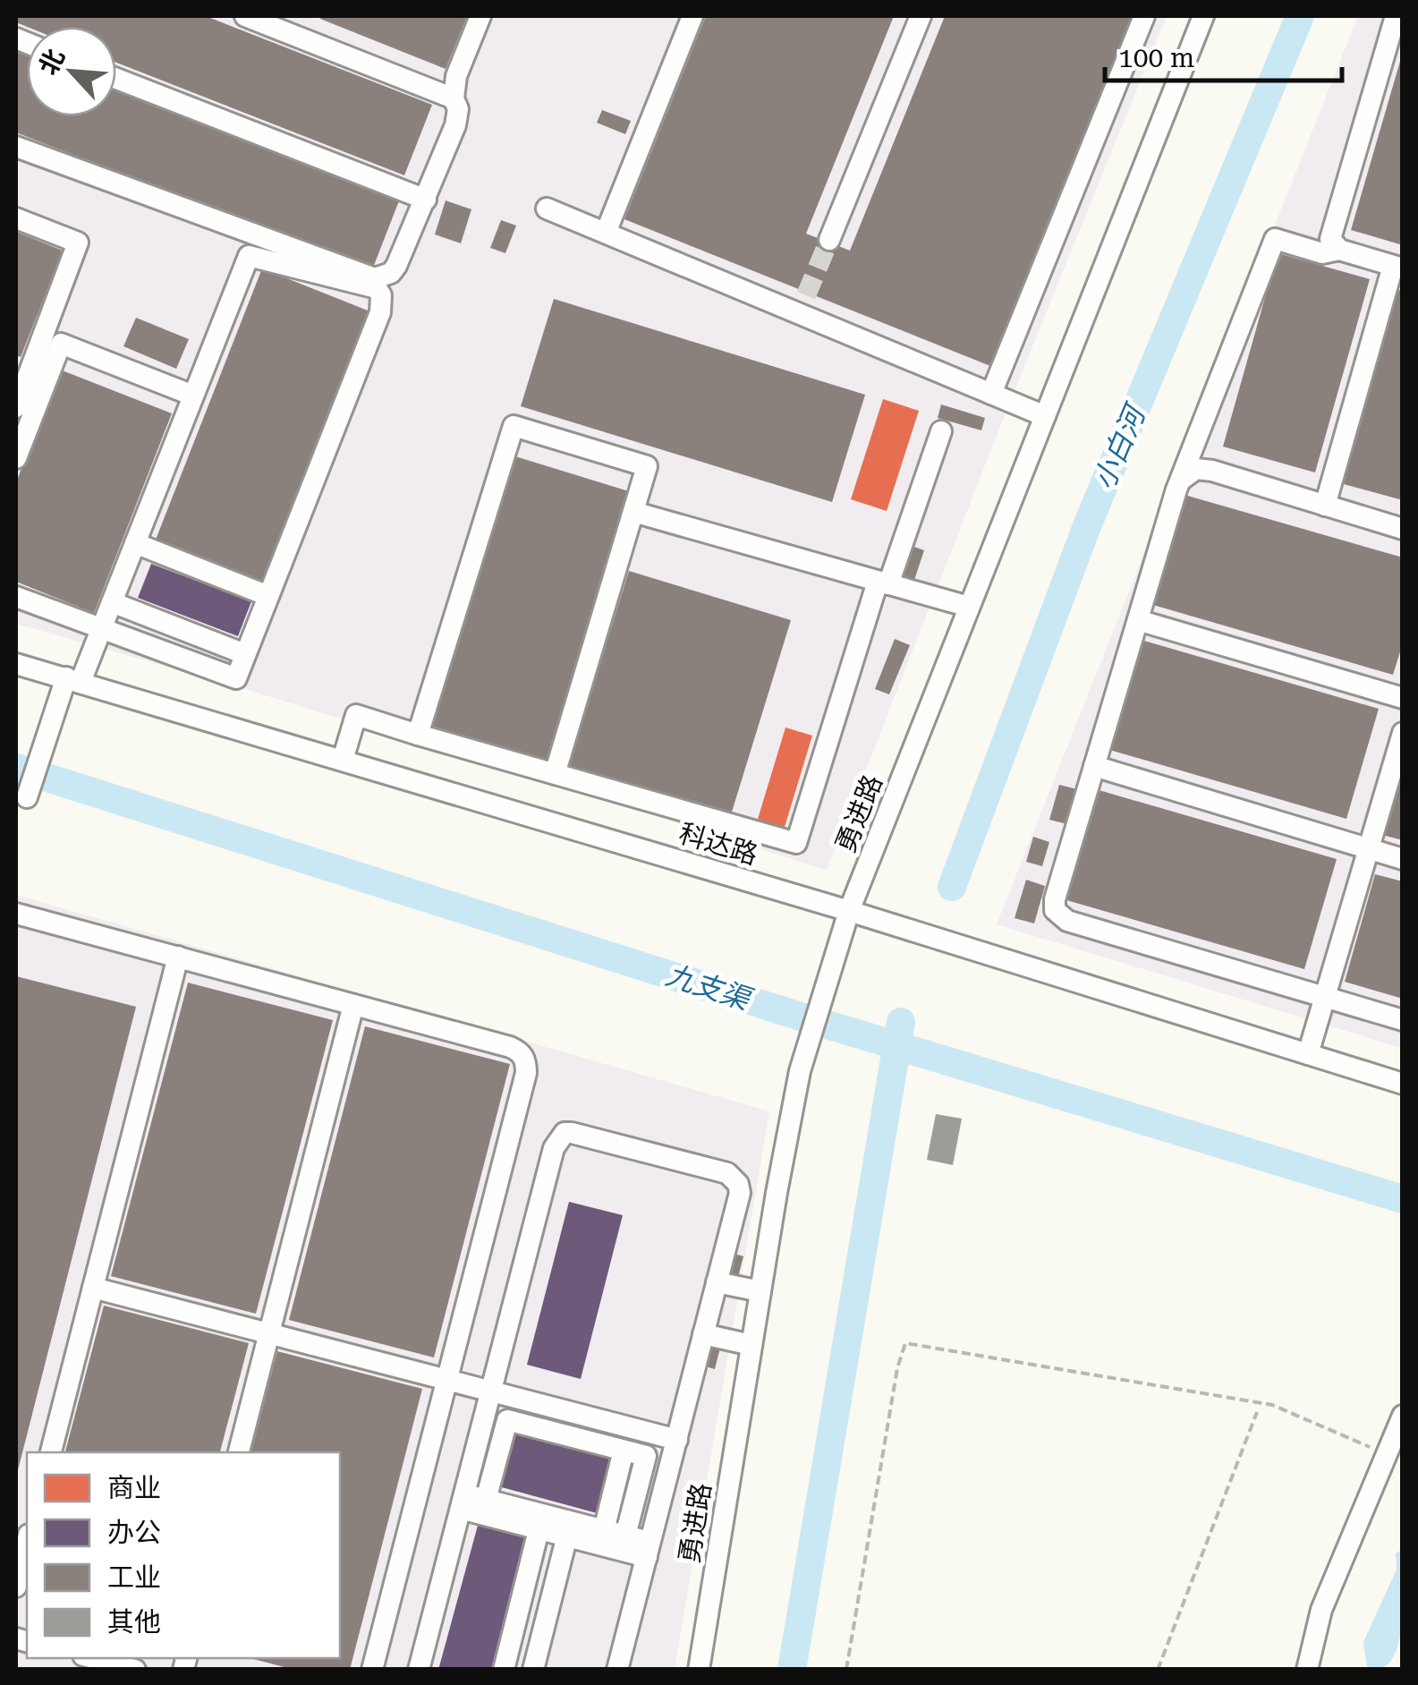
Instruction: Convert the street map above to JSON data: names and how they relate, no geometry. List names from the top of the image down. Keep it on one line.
{"streets":{"street":["勇进路","科达路"]},"crossings":[["勇进路","科达路"]],"water":["小白河","九支渠"],"legend":["商业","办公","工业","其他"],"scale_bar":"100 m","north":"top left"}
